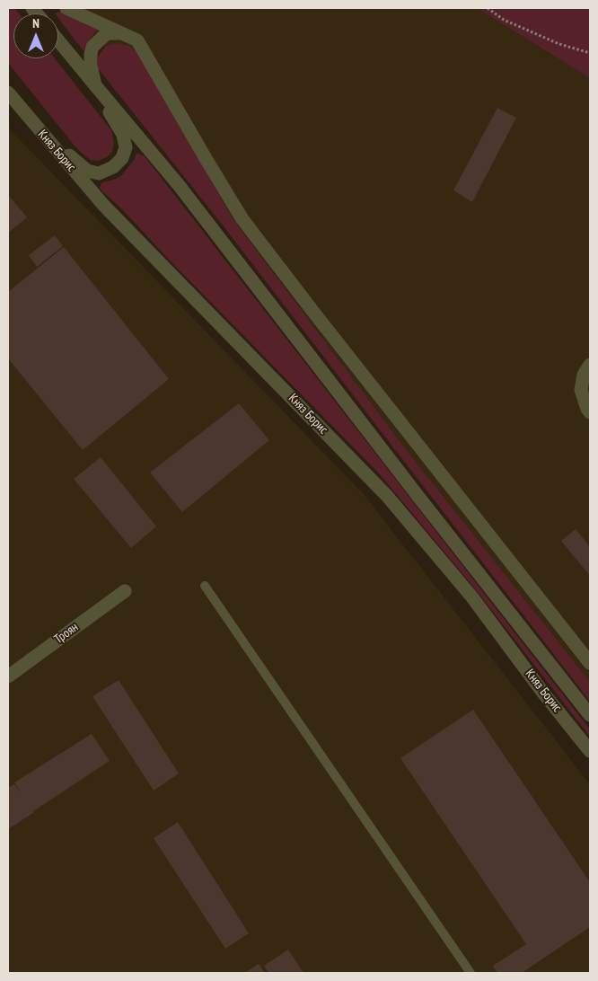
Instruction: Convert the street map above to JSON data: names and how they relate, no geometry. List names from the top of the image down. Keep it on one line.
{"streets":{"street":["Княз Борис","Троян"]},"north":"top"}
